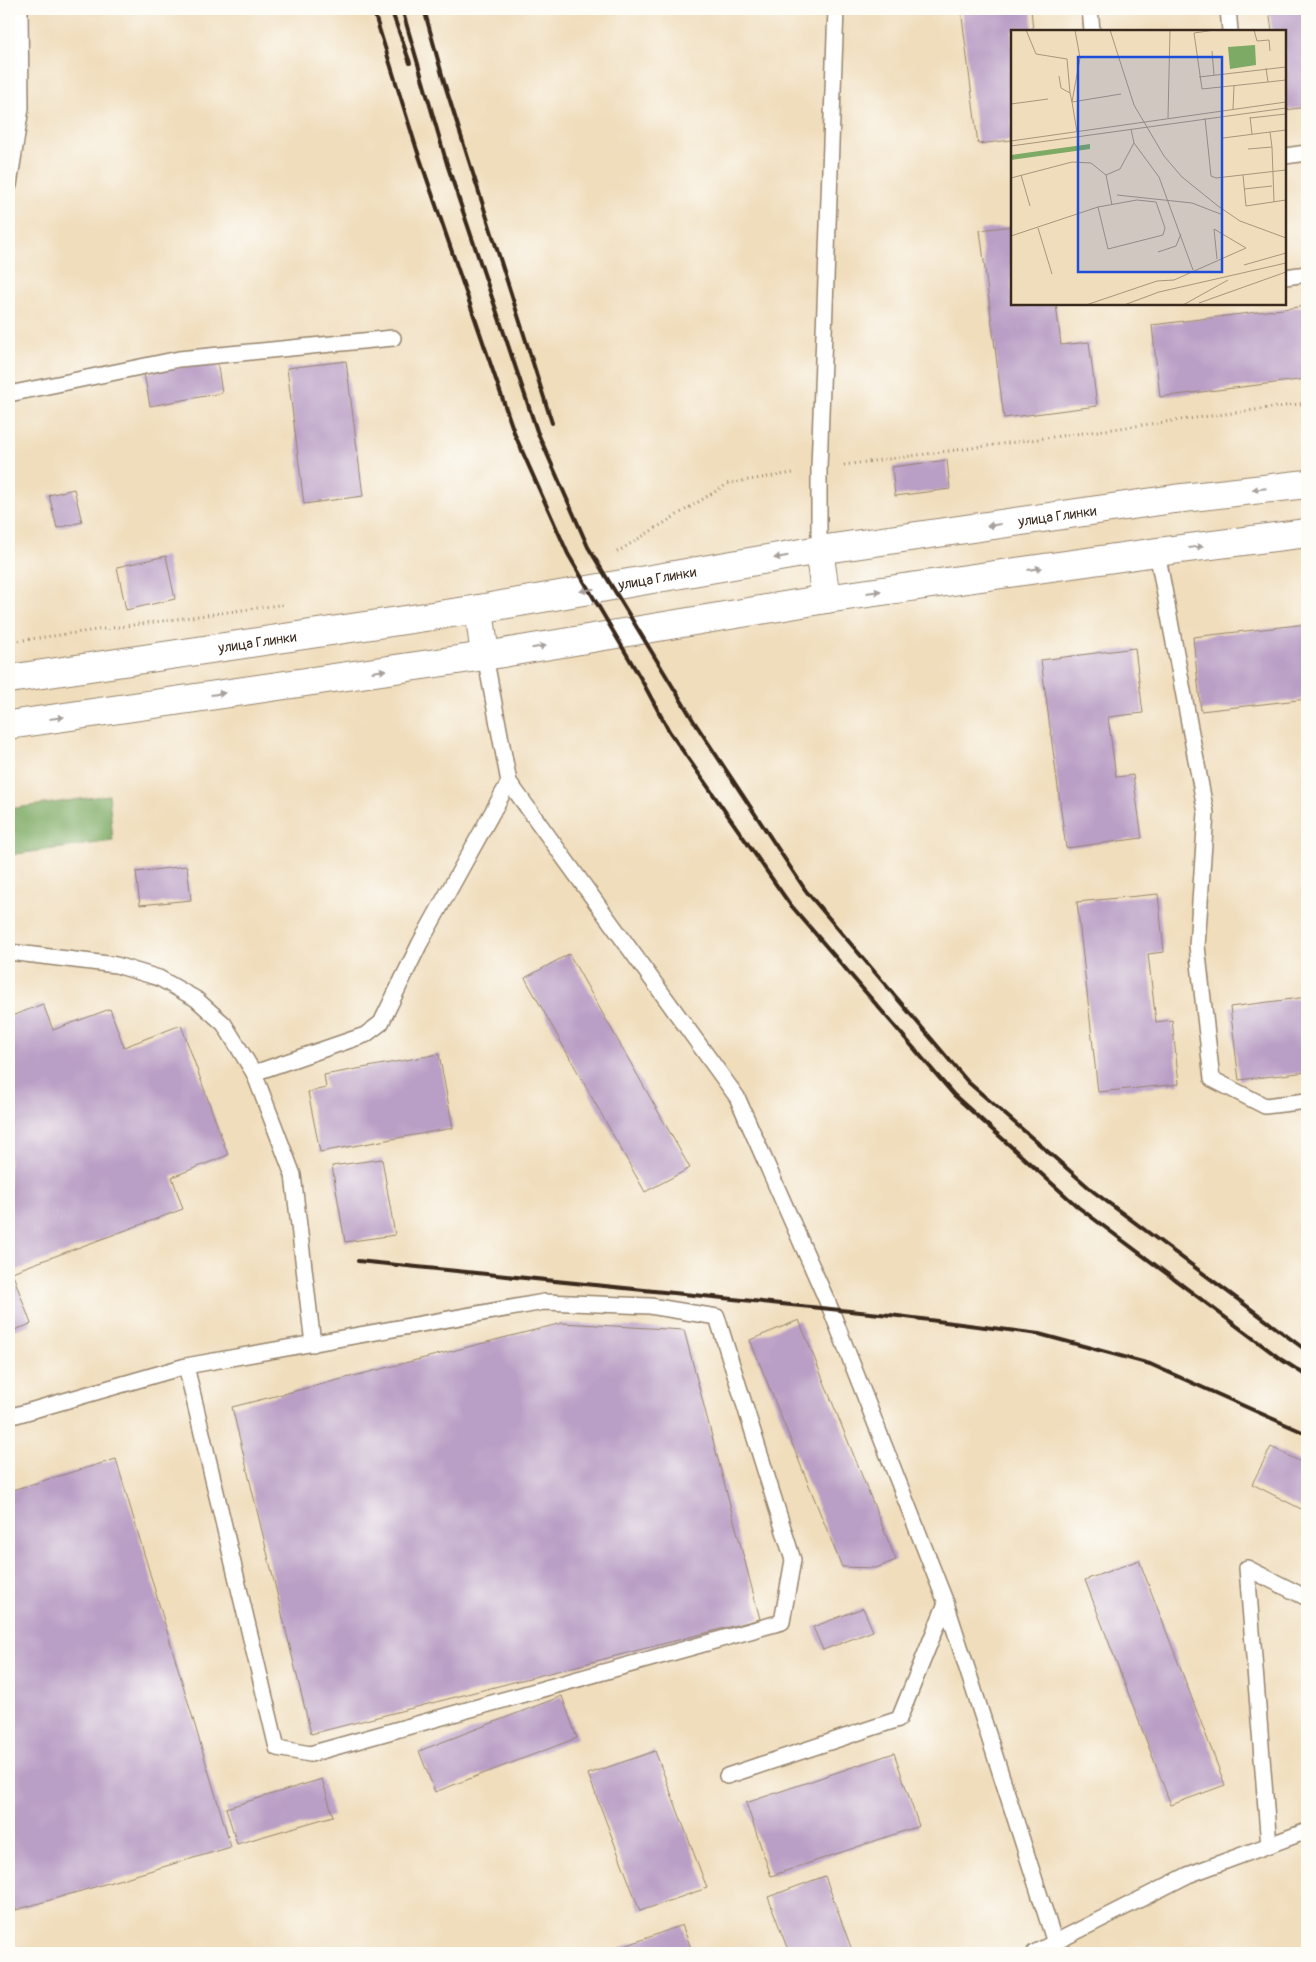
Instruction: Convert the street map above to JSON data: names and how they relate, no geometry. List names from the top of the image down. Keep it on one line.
{"streets":{"highway":["улица Глинки"]}}
